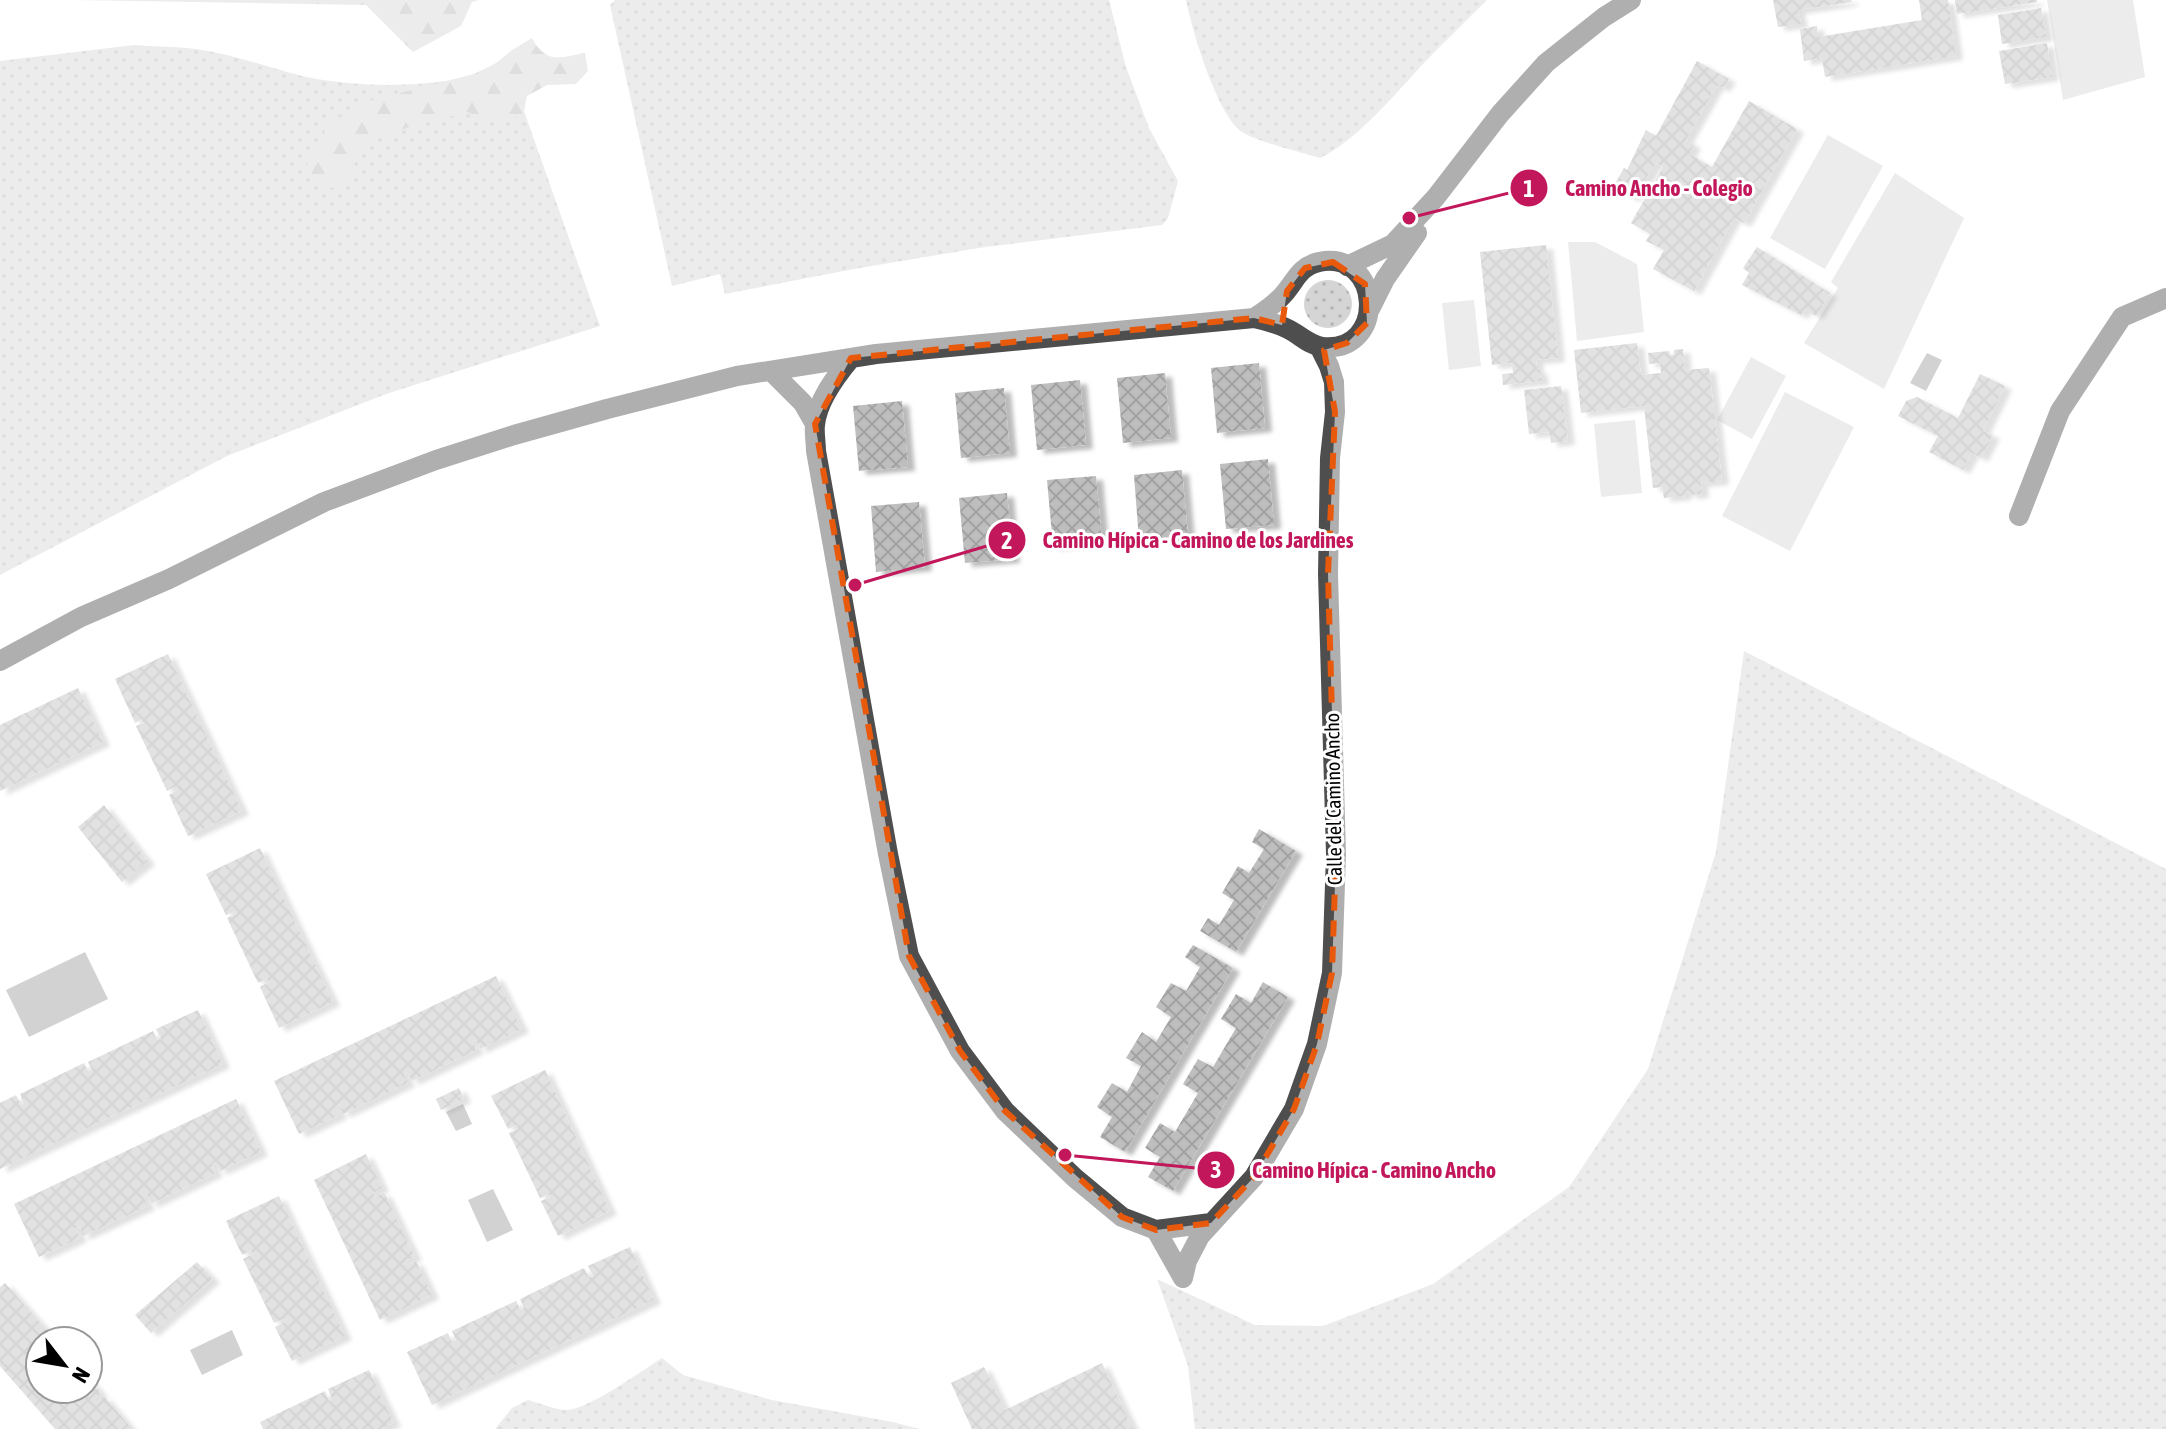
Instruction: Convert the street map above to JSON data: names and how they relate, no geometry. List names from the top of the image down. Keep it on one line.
{"streets":{"street":["Calle del Camino Ancho"]},"places":["Camino Ancho - Colegio","Camino Hípica - Camino de los Jardines","Camino Hípica - Camino Ancho"],"north":"bottom right"}
